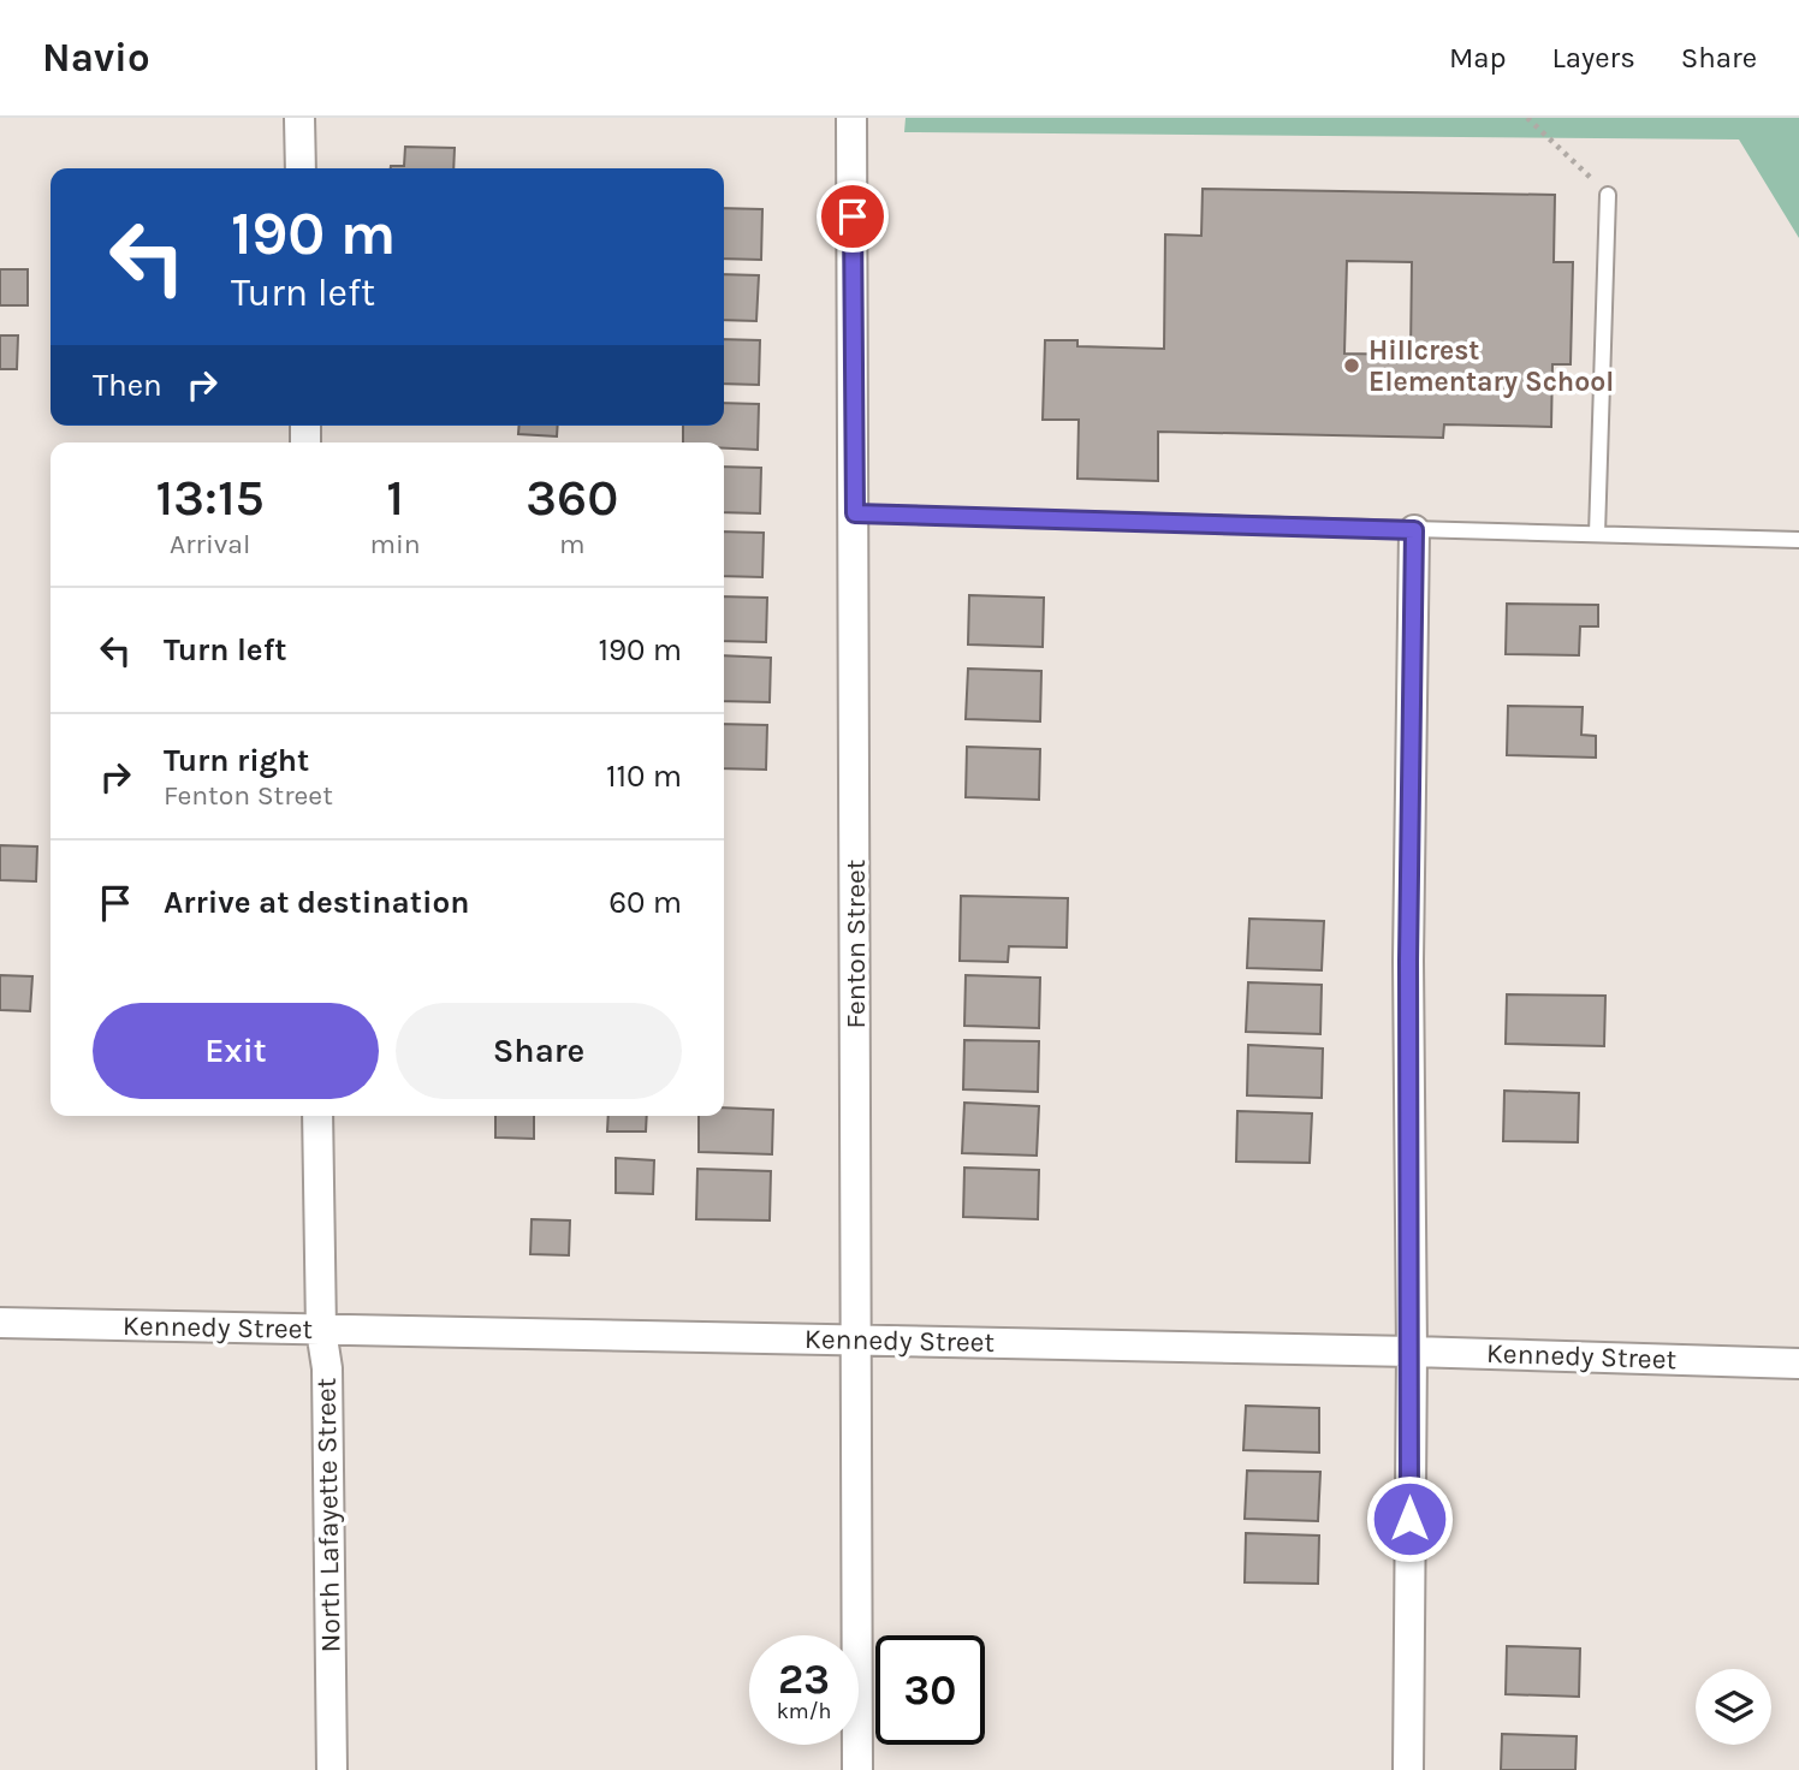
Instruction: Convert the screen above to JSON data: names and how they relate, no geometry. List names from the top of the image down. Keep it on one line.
{"streets":{"street":["Fenton Street","Kennedy Street","North Lafayette Street"]},"crossings":[["Fenton Street","Kennedy Street"],["Kennedy Street","North Lafayette Street"]],"places":["Hillcrest Elementary School"],"page":{"header":"Navio","nav":["Map","Layers","Share"],"turn":["190 m","Turn left"],"then":"Then","eta":["13:15","Arrival","1","min","360","m"],"list":[{"name":"Turn left","value":"190 m"},{"name":"Turn right","note":"Fenton Street","value":"110 m"},{"name":"Arrive at destination","value":"60 m"}],"buttons":["Exit","Share"],"speed":"23 km/h","limit":"30"}}
